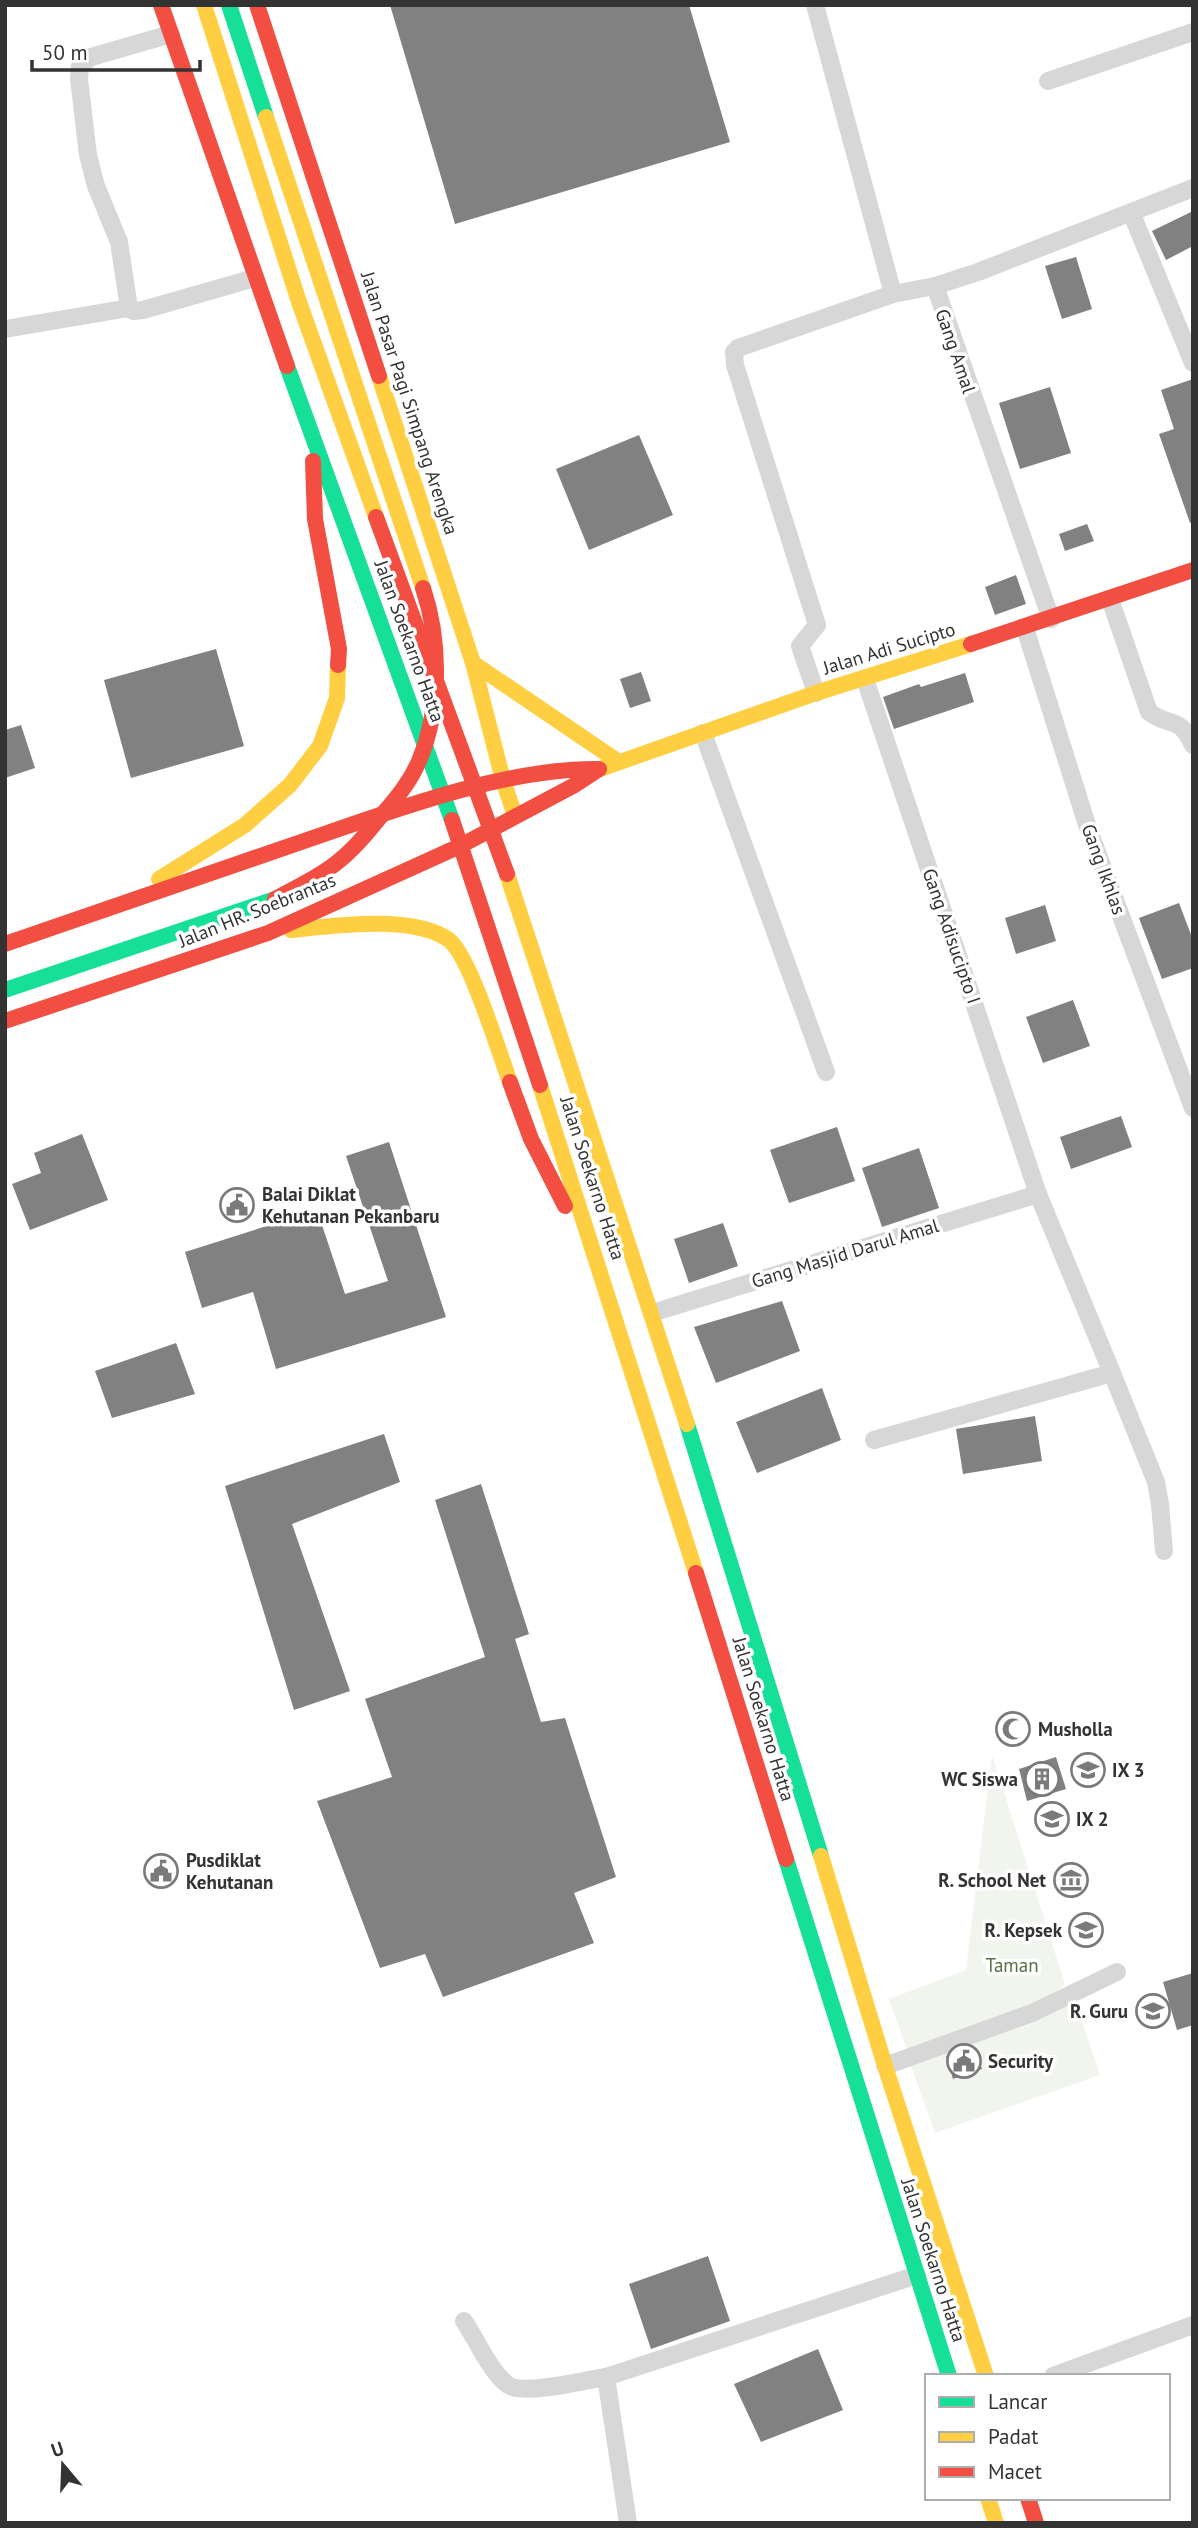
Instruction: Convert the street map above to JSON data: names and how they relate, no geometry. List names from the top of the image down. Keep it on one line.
{"streets":{"main road":["Jalan Pasar Pagi Simpang Arengka","Jalan Soekarno Hatta","Jalan Adi Sucipto","Jalan HR. Soebrantas"],"street":["Gang Amal","Gang Ikhlas","Gang Adisucipto I","Gang Masjid Darul Amal"]},"crossings":[["Gang Amal","Jalan Adi Sucipto"],["Jalan Pasar Pagi Simpang Arengka","Jalan Adi Sucipto"],["Jalan Pasar Pagi Simpang Arengka","Jalan HR. Soebrantas"],["Jalan Soekarno Hatta","Jalan HR. Soebrantas"],["Jalan Soekarno Hatta","Gang Masjid Darul Amal"],["Jalan Adi Sucipto","Gang Ikhlas"],["Jalan Adi Sucipto","Jalan HR. Soebrantas"],["Jalan Adi Sucipto","Gang Adisucipto I"],["Gang Adisucipto I","Gang Masjid Darul Amal"]],"parks":["Taman"],"places":{"public building":["Balai Diklat Kehutanan Pekanbaru","Pusdiklat Kehutanan","Security"],"mosque":["Musholla"],"school or university":["IX 3","IX 2","R. Kepsek","R. Guru"],"building":["WC Siswa"],"museum":["R. School Net"]},"legend":["Lancar","Padat","Macet"],"scale_bar":"50 m","north":"top"}
